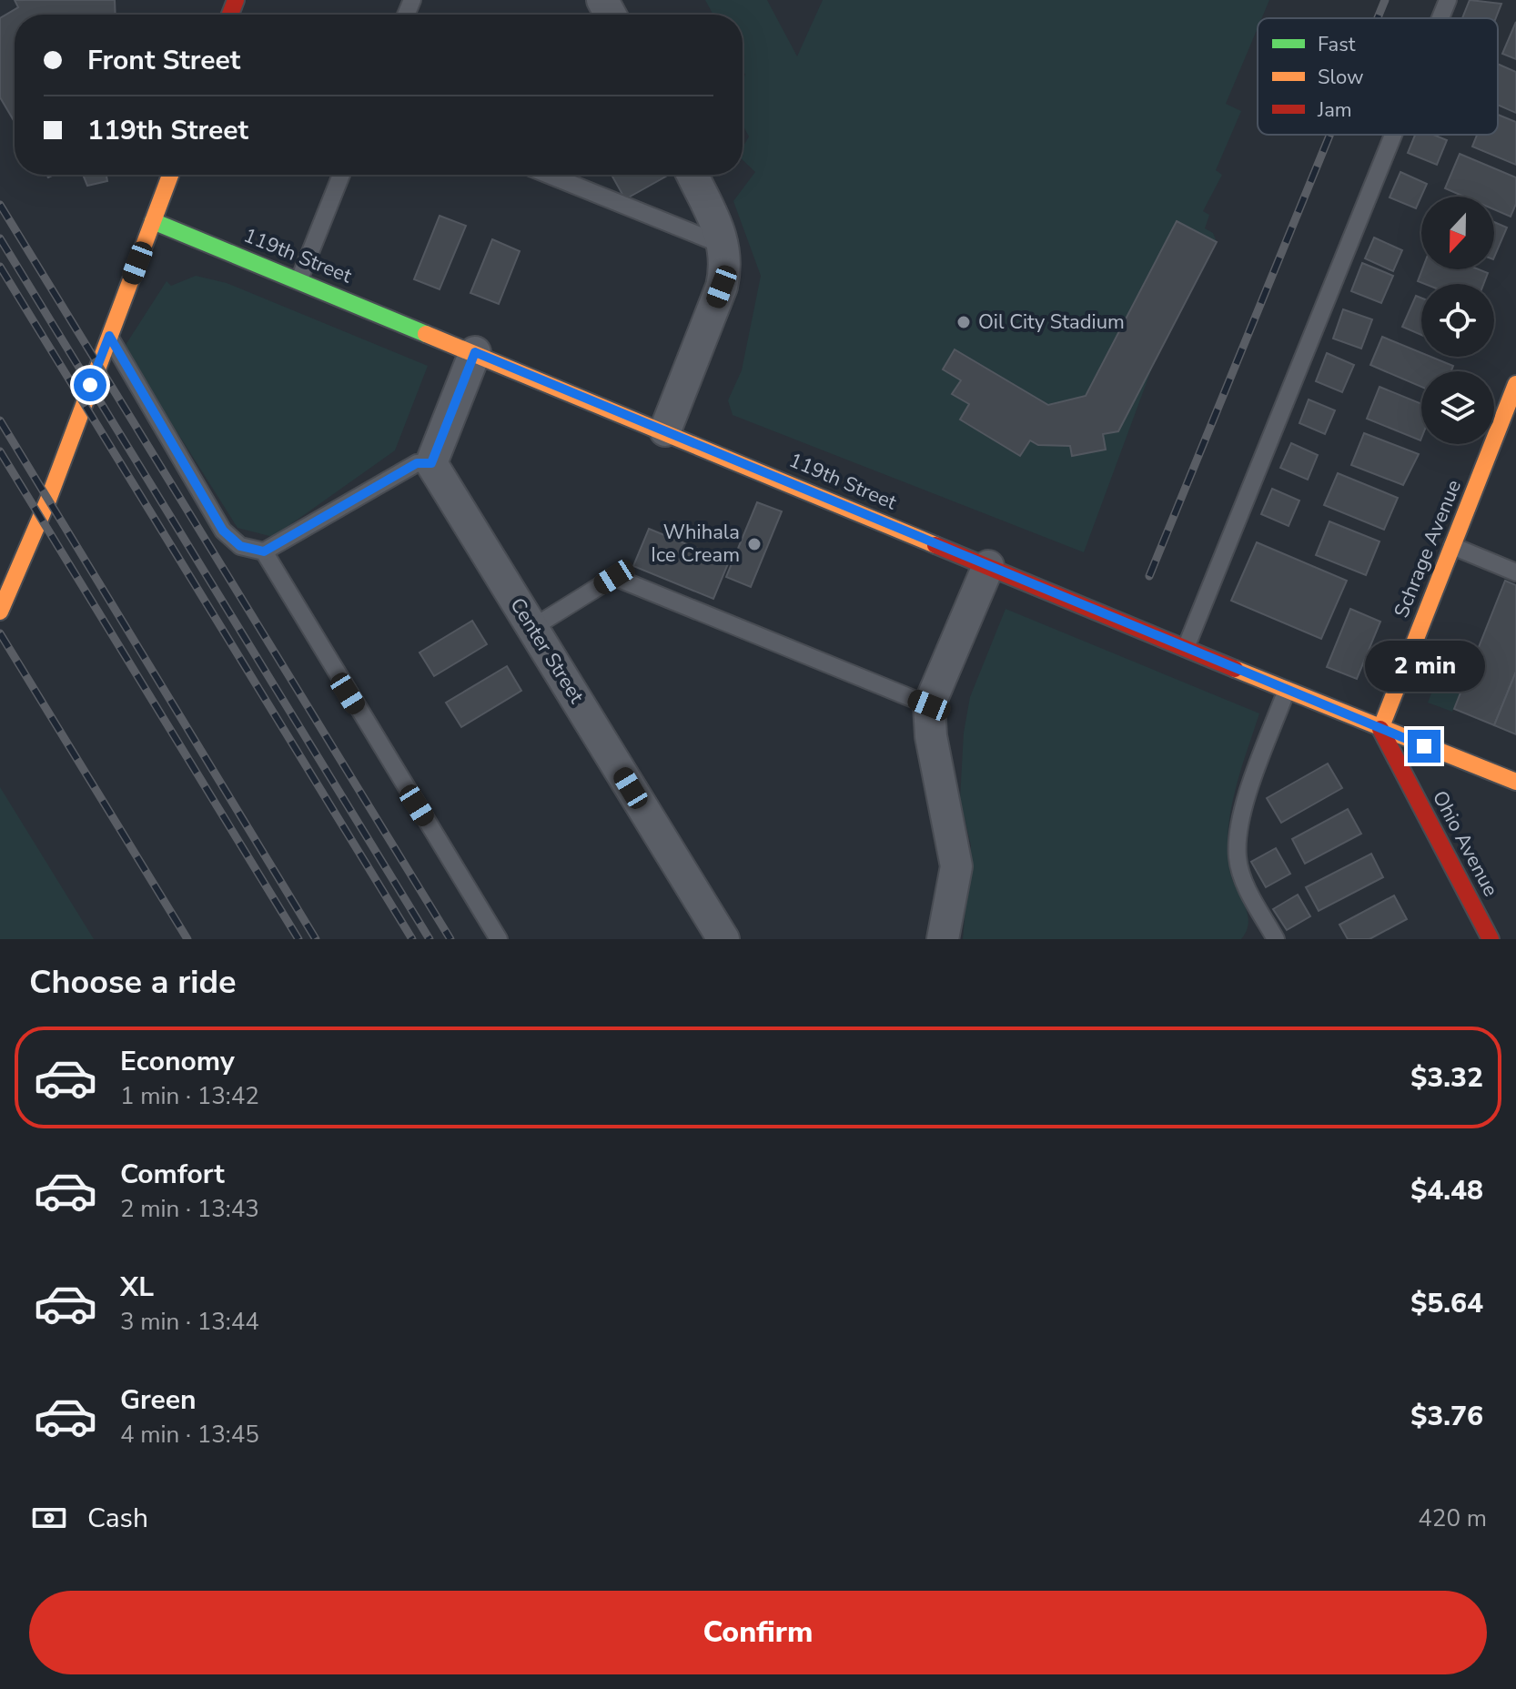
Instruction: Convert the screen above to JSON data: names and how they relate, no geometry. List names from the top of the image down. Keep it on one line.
{"streets":{"street":["119th Street","Schrage Avenue","Center Street","Ohio Avenue"]},"crossings":[["119th Street","Schrage Avenue"],["119th Street","Ohio Avenue"],["Schrage Avenue","Ohio Avenue"]],"places":["Oil City Stadium","Whihala Ice Cream"],"legend":["Fast","Slow","Jam"],"north":"bottom","page":{"banner":["Front Street","119th Street"],"bubble":"2 min","heading":"Choose a ride","list":[{"name":"Economy","note":"1 min · 13:42","value":"$3.32"},{"name":"Comfort","note":"2 min · 13:43","value":"$4.48"},{"name":"XL","note":"3 min · 13:44","value":"$5.64"},{"name":"Green","note":"4 min · 13:45","value":"$3.76"}],"pay":["Cash","420 m"],"buttons":"Confirm"}}
